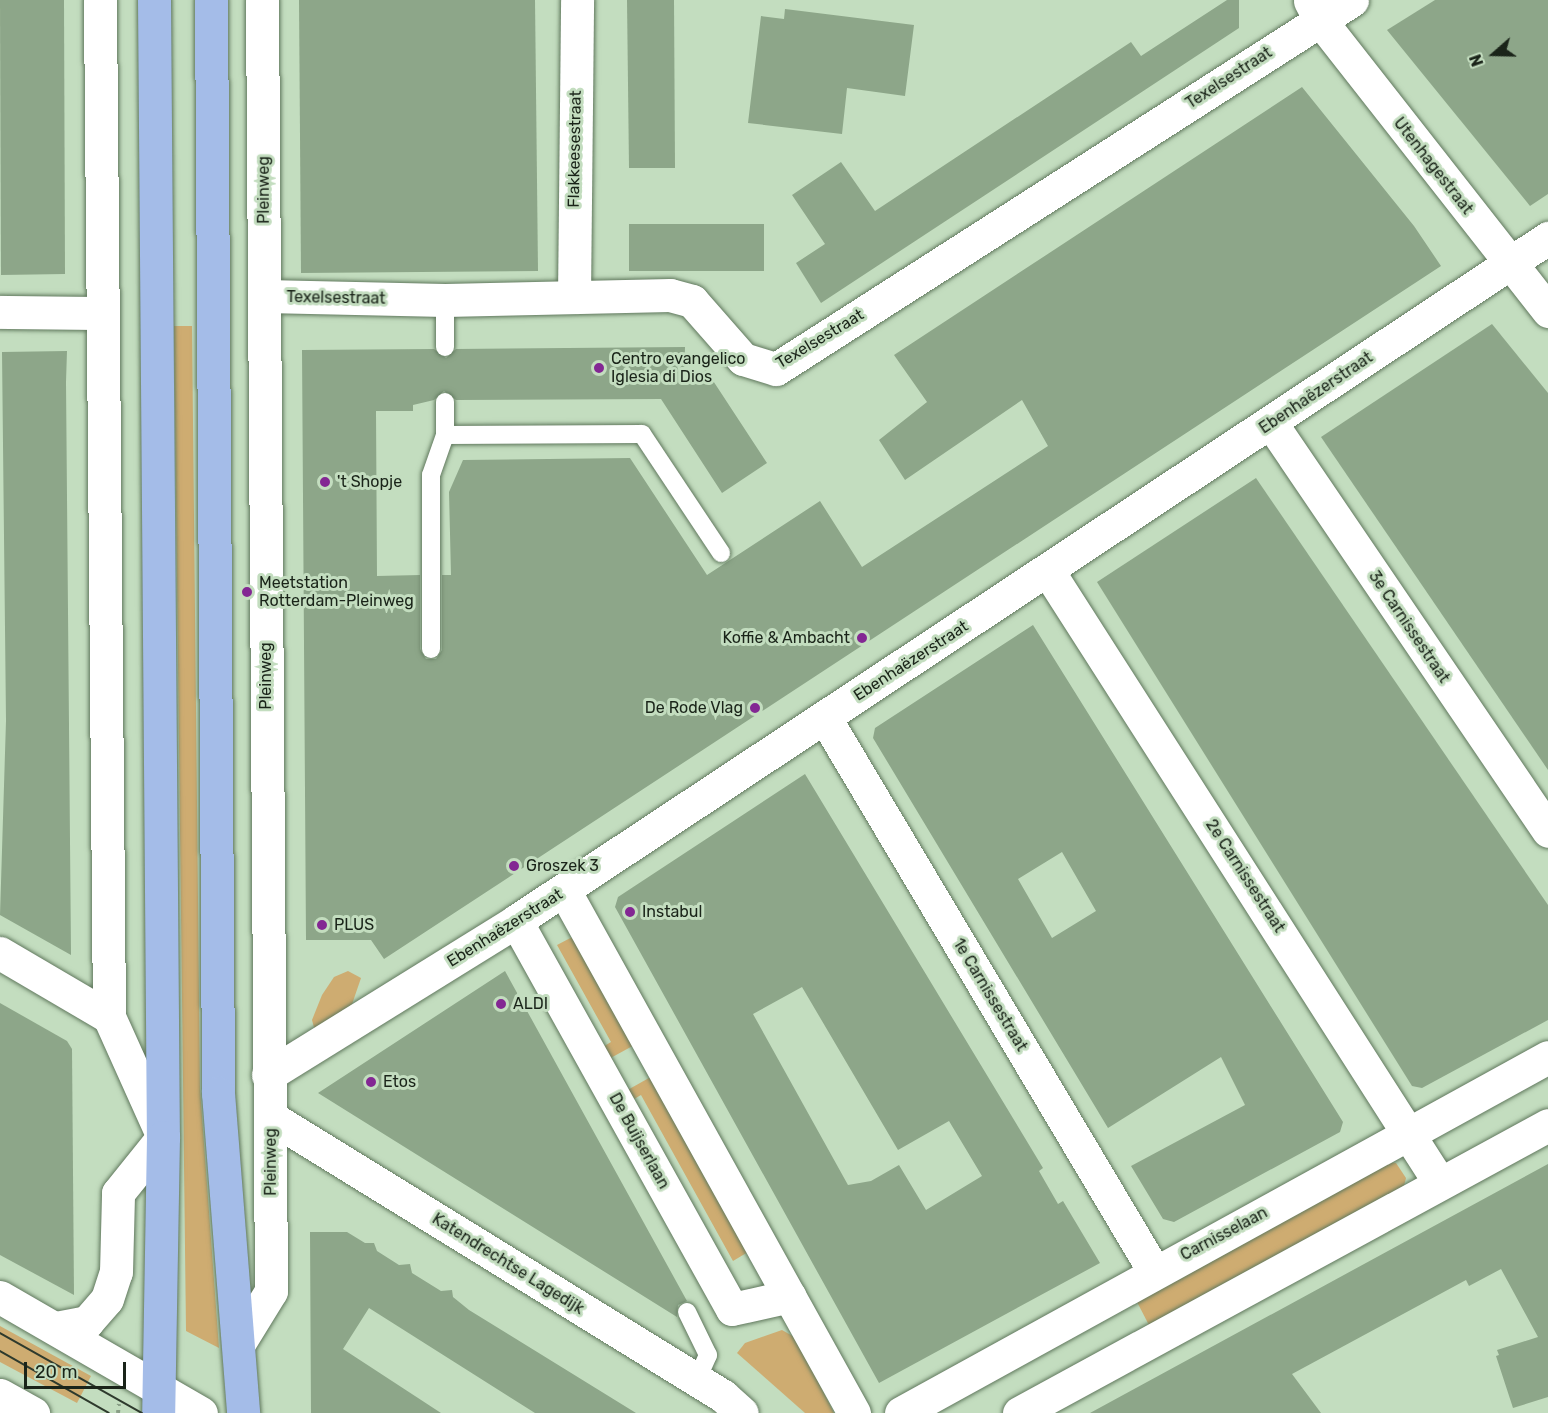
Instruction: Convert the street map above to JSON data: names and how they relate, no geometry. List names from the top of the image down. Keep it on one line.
{"streets":{"street":["Texelsestraat","Flakkeesestraat","Utenhagestraat","Pleinweg","Ebenhaëzerstraat","3e Carnissestraat","2e Carnissestraat","1e Carnissestraat","De Buijserlaan","Carnisselaan","Katendrechtse Lagedijk"]},"crossings":[["Texelsestraat","Flakkeesestraat"],["Texelsestraat","Utenhagestraat"],["Texelsestraat","Pleinweg"],["Utenhagestraat","Ebenhaëzerstraat"],["Pleinweg","Ebenhaëzerstraat"],["Pleinweg","Katendrechtse Lagedijk"],["Ebenhaëzerstraat","3e Carnissestraat"],["Ebenhaëzerstraat","2e Carnissestraat"],["Ebenhaëzerstraat","1e Carnissestraat"],["Ebenhaëzerstraat","De Buijserlaan"],["2e Carnissestraat","Carnisselaan"],["1e Carnissestraat","Carnisselaan"]],"places":["Centro evangelico Iglesia di Dios","'t Shopje","Meetstation Rotterdam-Pleinweg","Koffie & Ambacht","De Rode Vlag","Groszek 3","Instabul","PLUS","ALDI","Etos"],"scale_bar":"20 m","north":"left"}
